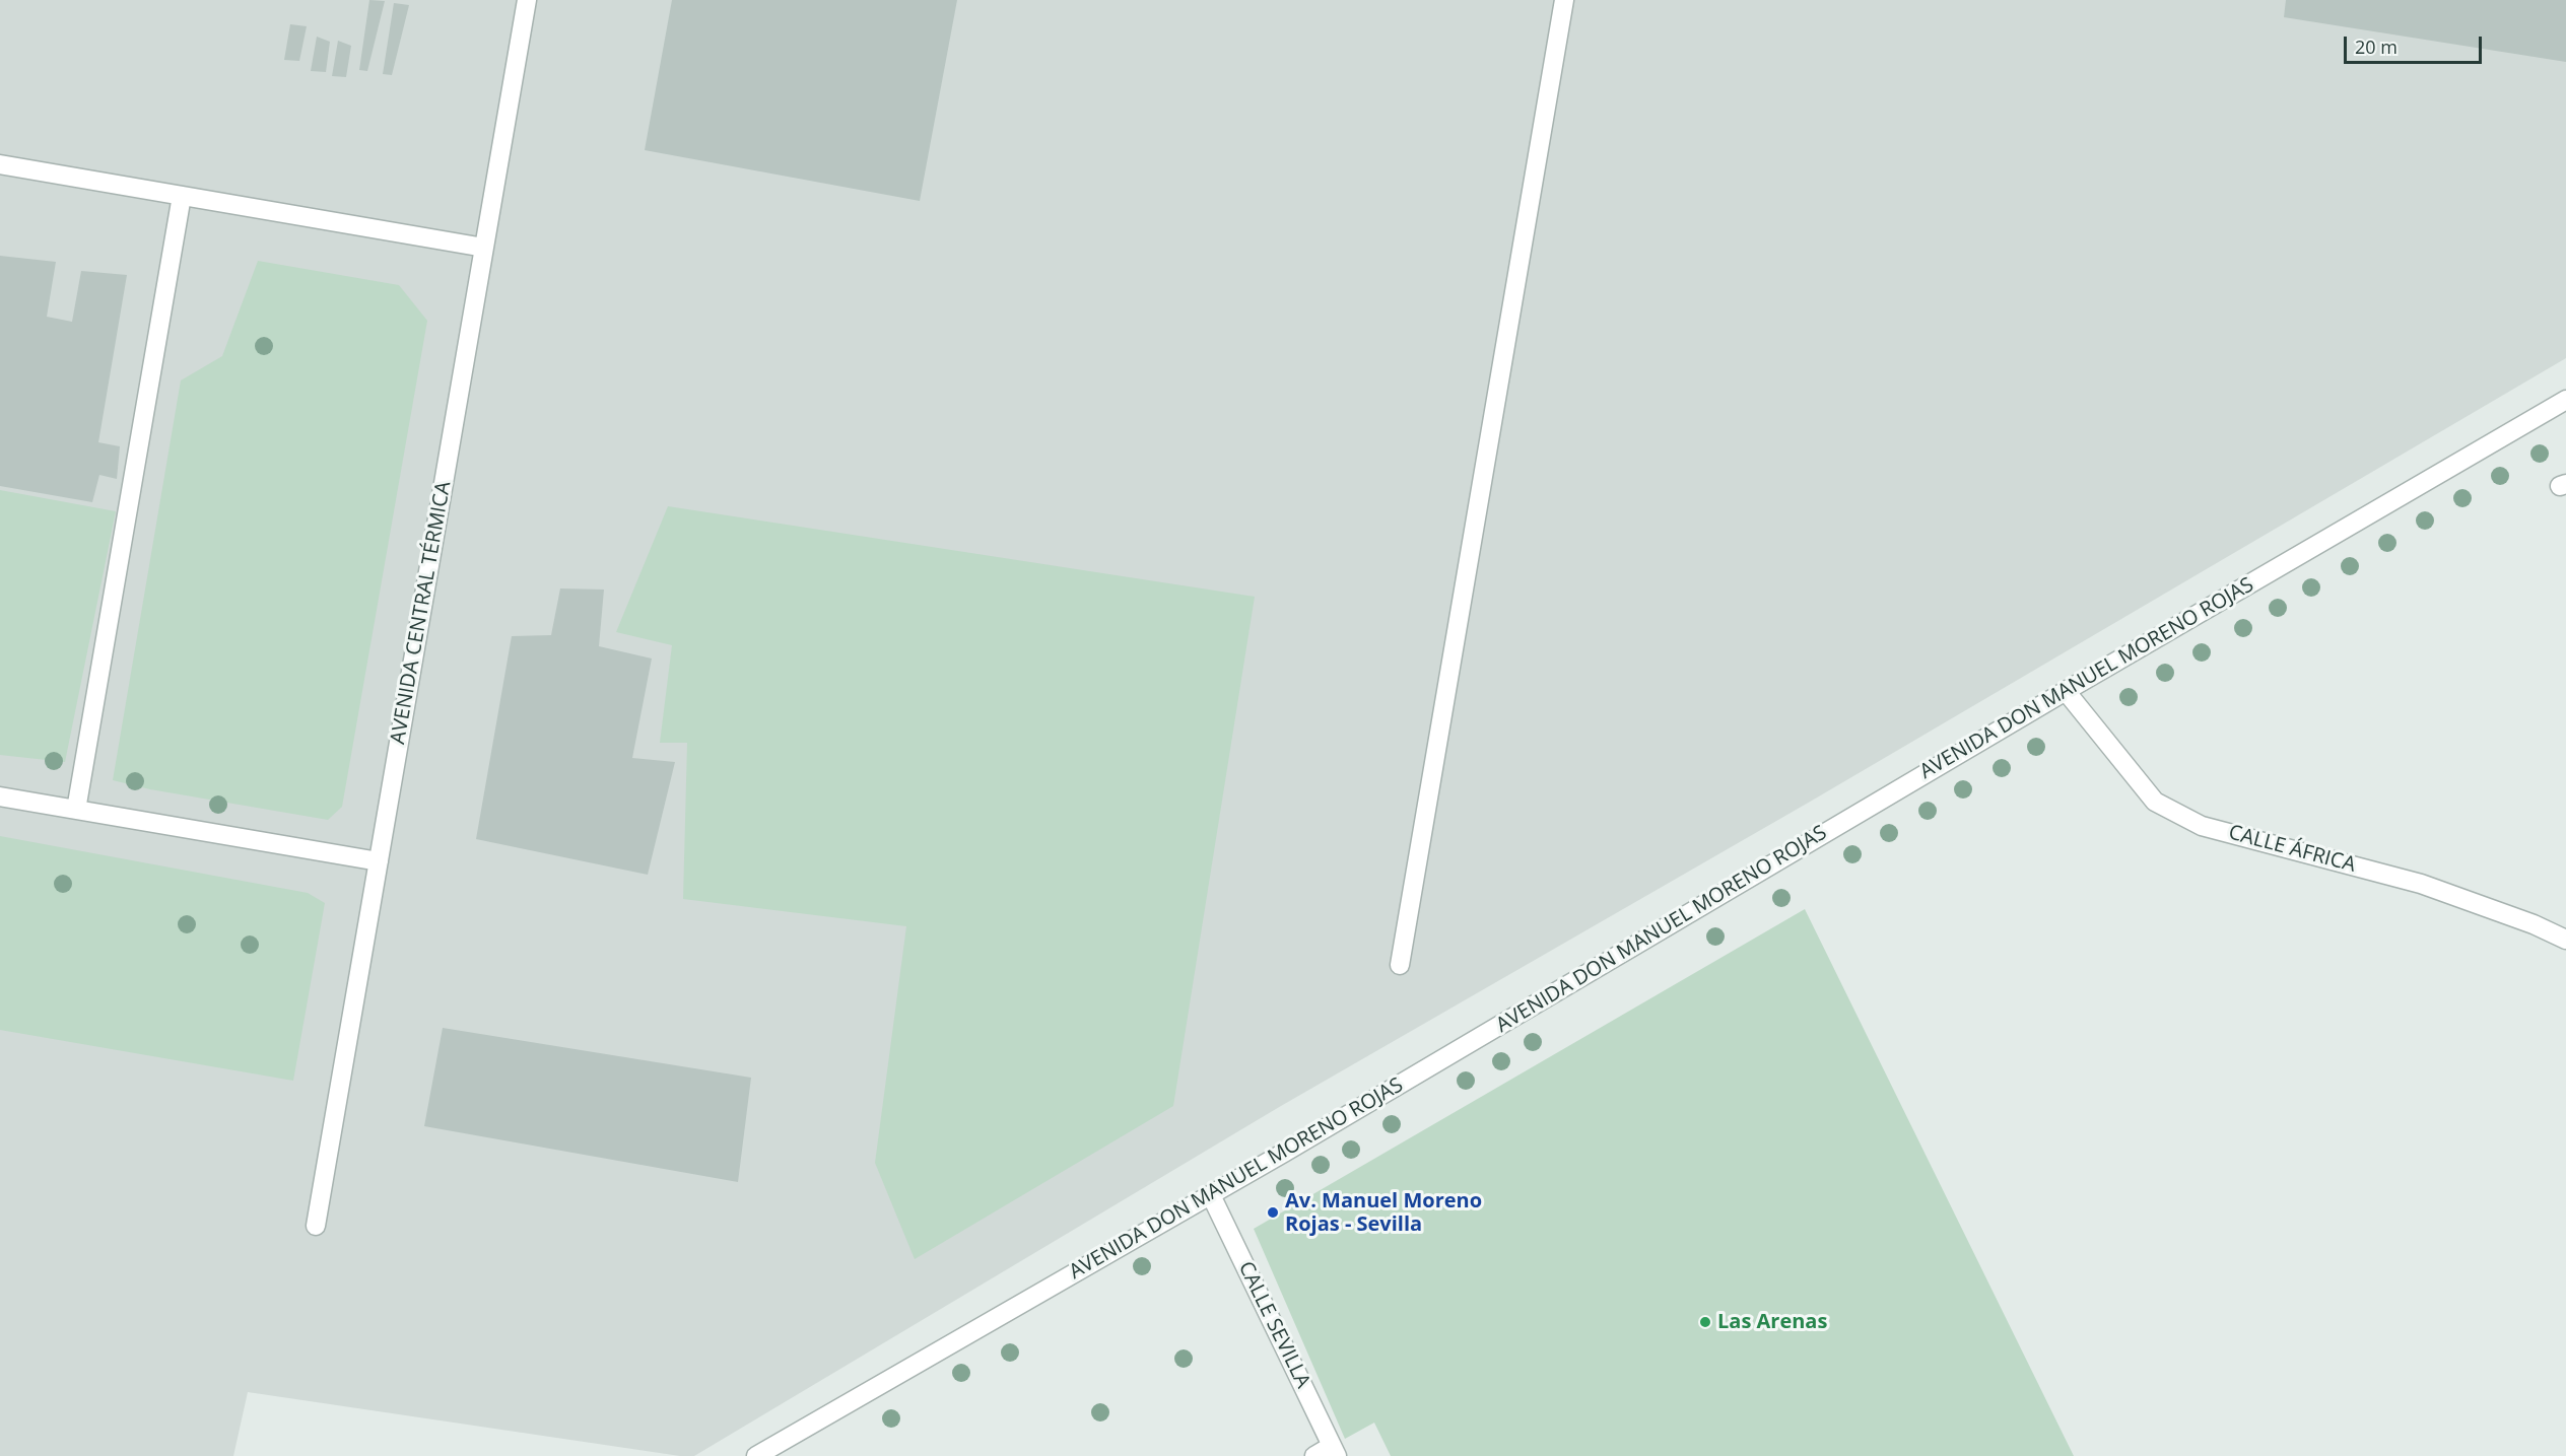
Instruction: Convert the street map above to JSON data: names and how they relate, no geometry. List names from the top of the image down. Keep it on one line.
{"streets":{"street":["AVENIDA CENTRAL TÉRMICA","AVENIDA DON MANUEL MORENO ROJAS","CALLE ÁFRICA","CALLE SEVILLA"]},"crossings":[["AVENIDA DON MANUEL MORENO ROJAS","CALLE ÁFRICA"],["AVENIDA DON MANUEL MORENO ROJAS","CALLE SEVILLA"]],"places":["Av. Manuel Moreno Rojas - Sevilla","Las Arenas"],"scale_bar":"20 m"}
